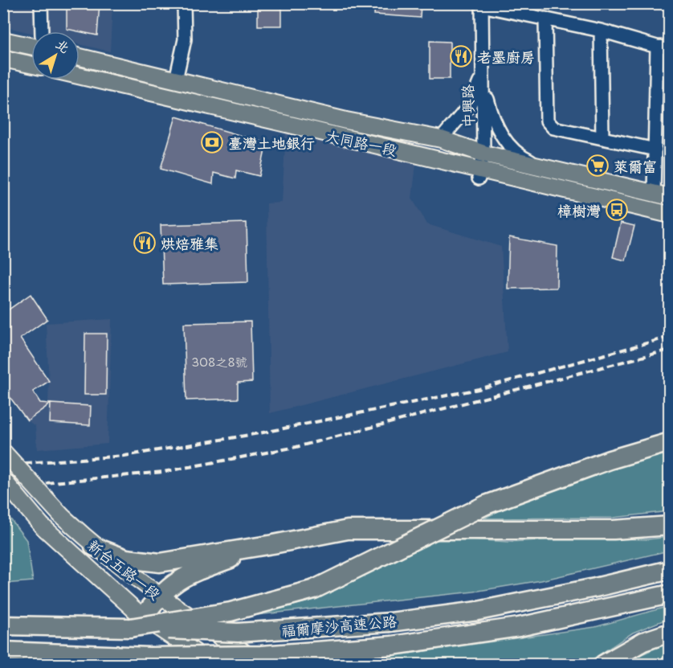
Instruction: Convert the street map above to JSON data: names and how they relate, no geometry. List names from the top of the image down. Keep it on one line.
{"streets":{"highway":["福爾摩沙高速公路"],"main road":["大同路一段","新台五路一段"],"street":["中興路"]},"crossings":[["中興路","大同路一段"],["新台五路一段","福爾摩沙高速公路"]],"places":{"restaurant":["老墨廚房","烘焙雅集"],"bank":["臺灣土地銀行"],"supermarket":["萊爾富"],"bus stop":["樟樹灣"]},"house_numbers":["308之8號"],"north":"top right"}
